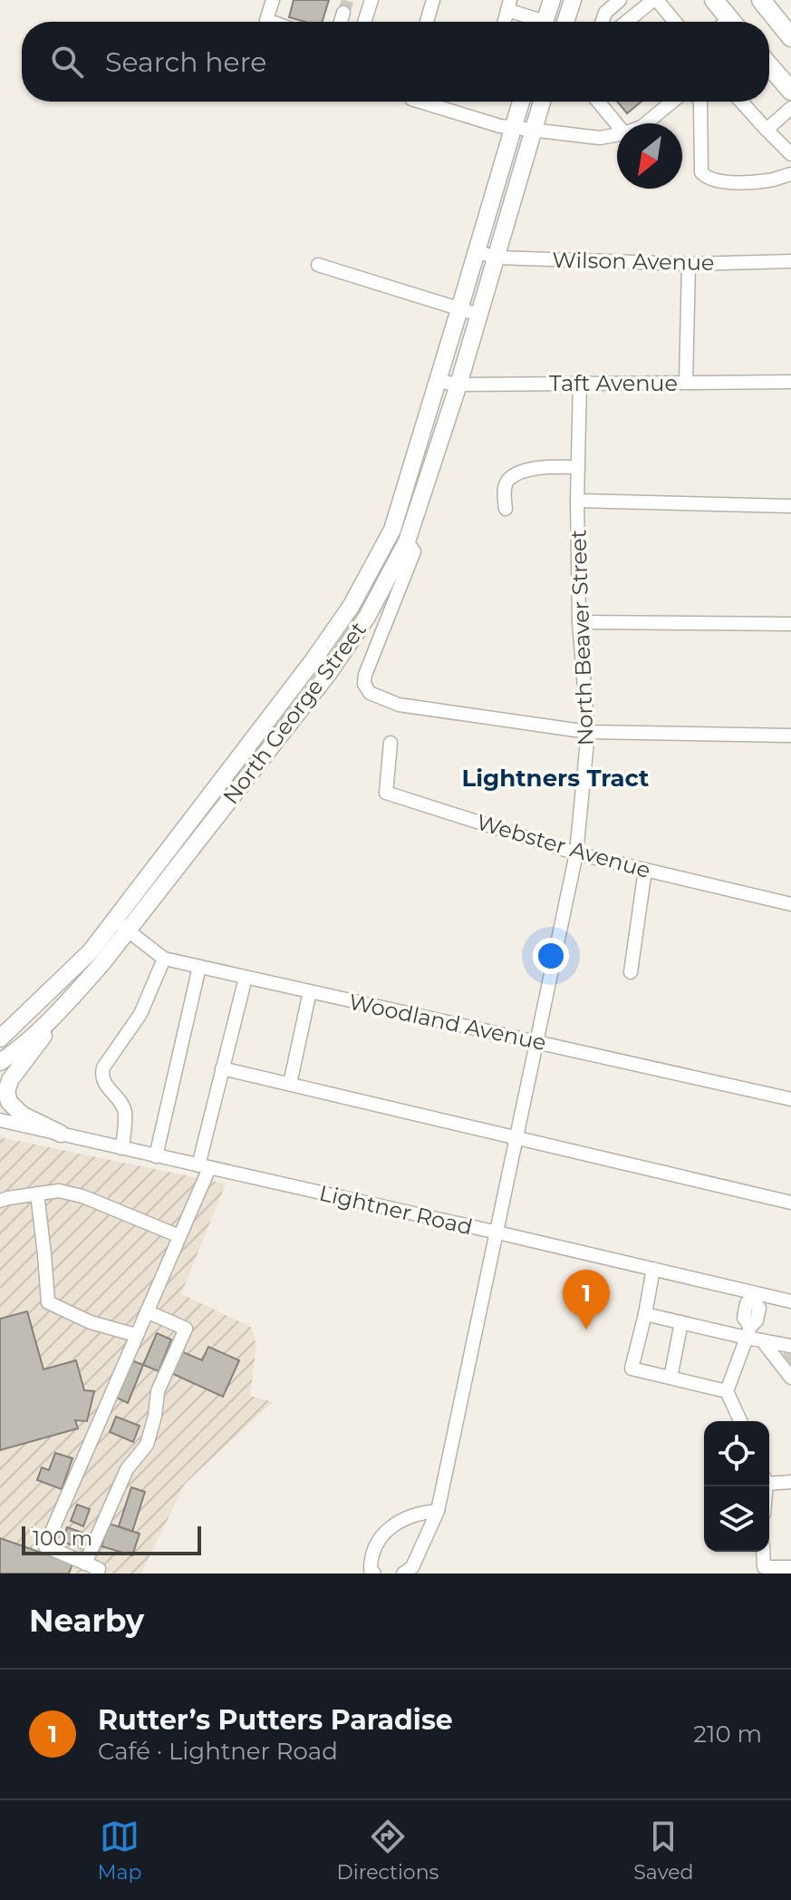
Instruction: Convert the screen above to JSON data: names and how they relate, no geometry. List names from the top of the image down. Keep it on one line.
{"streets":{"main road":["North George Street"],"street":["Wilson Avenue","Taft Avenue","North Beaver Street","Webster Avenue","Woodland Avenue","Lightner Road"]},"crossings":[["Wilson Avenue","North George Street"],["Taft Avenue","North Beaver Street"],["Taft Avenue","North George Street"],["North Beaver Street","Webster Avenue"],["North Beaver Street","Woodland Avenue"],["North Beaver Street","Lightner Road"],["North George Street","Woodland Avenue"]],"districts":["Lightners Tract"],"scale_bar":"100 m","north":"bottom left","page":{"search":"Search here","pins":"1","scale":"100 m","heading":"Nearby","list":[{"mark":"1","name":"Rutter’s Putters Paradise","note":"Café · Lightner Road","value":"210 m"}],"nav":["Map","Directions","Saved"]}}
